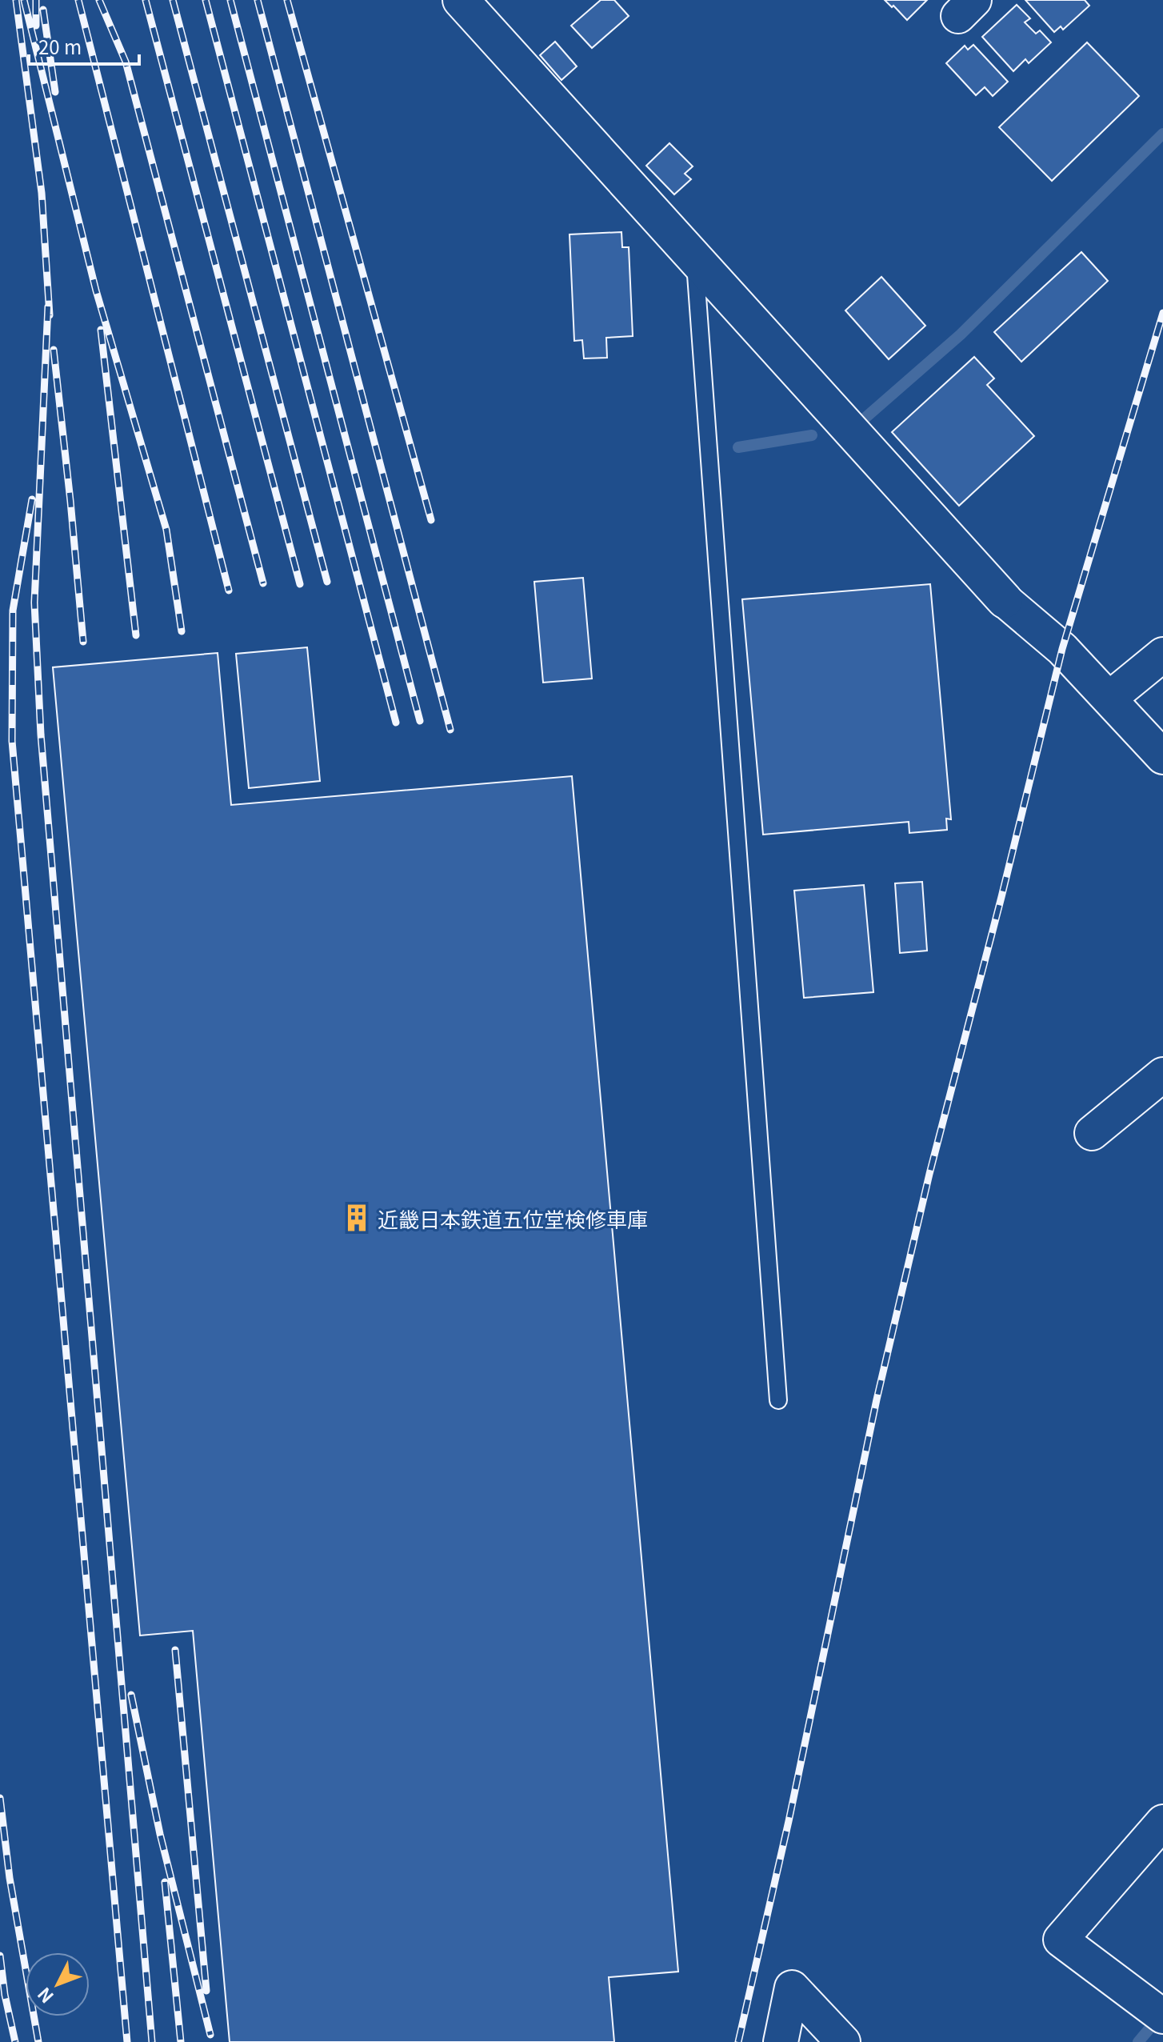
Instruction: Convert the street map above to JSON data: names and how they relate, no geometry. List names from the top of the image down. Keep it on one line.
{"places":{"building":["近畿日本鉄道五位堂検修車庫"]},"scale_bar":"20 m","north":"bottom left"}
